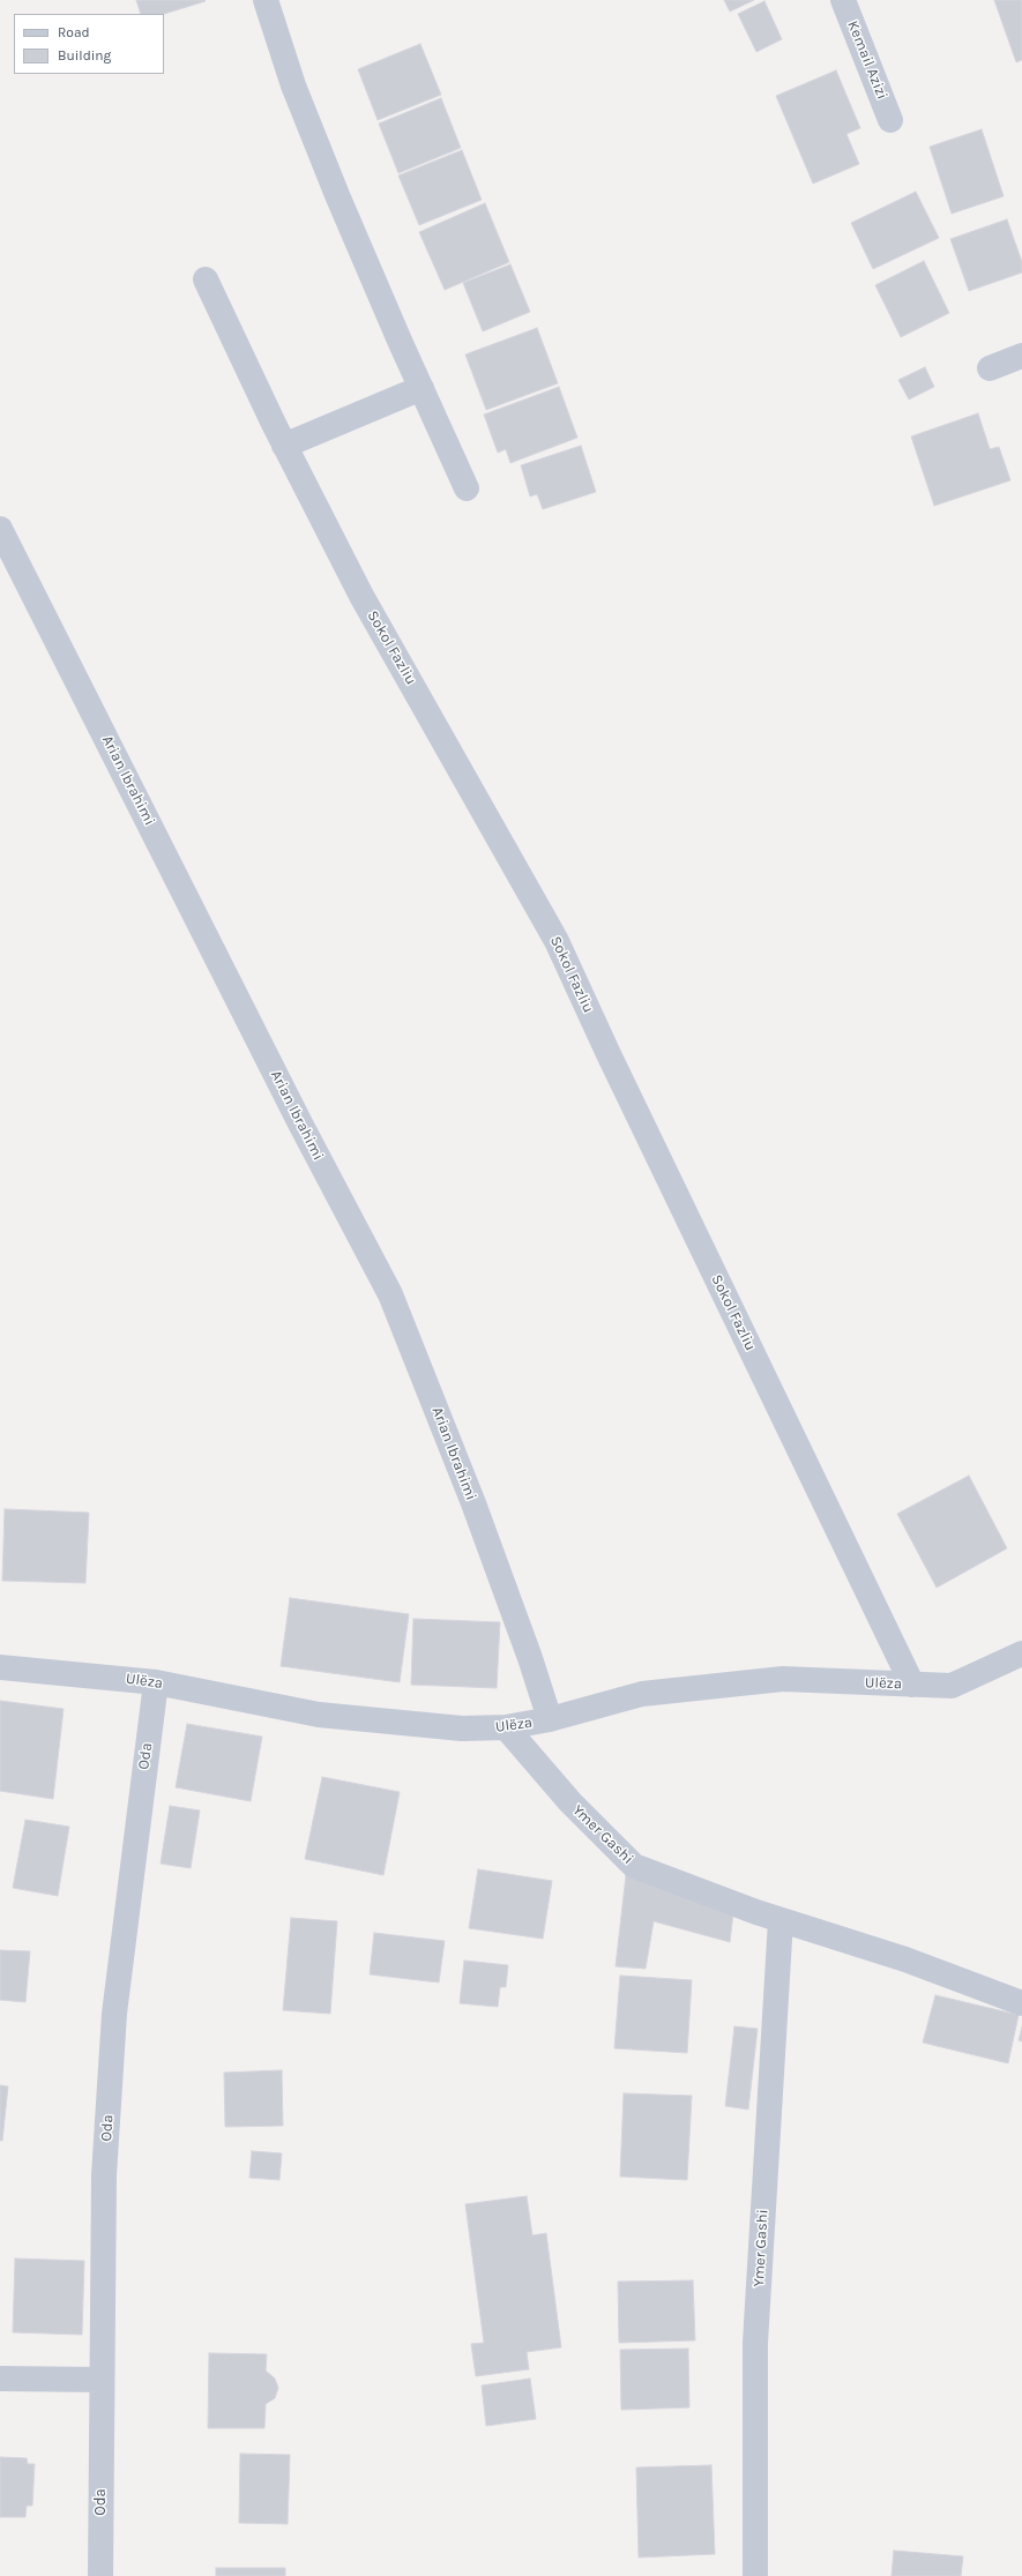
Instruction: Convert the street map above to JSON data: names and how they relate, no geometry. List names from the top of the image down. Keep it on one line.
{"streets":{"street":["Kemail Azizi","Sokol Fazliu","Arian Ibrahimi","Ulëza","Oda","Ymer Gashi"]},"crossings":[["Sokol Fazliu","Ulëza"],["Arian Ibrahimi","Ulëza"],["Ulëza","Oda"],["Ulëza","Ymer Gashi"]],"legend":["Road","Building"]}
